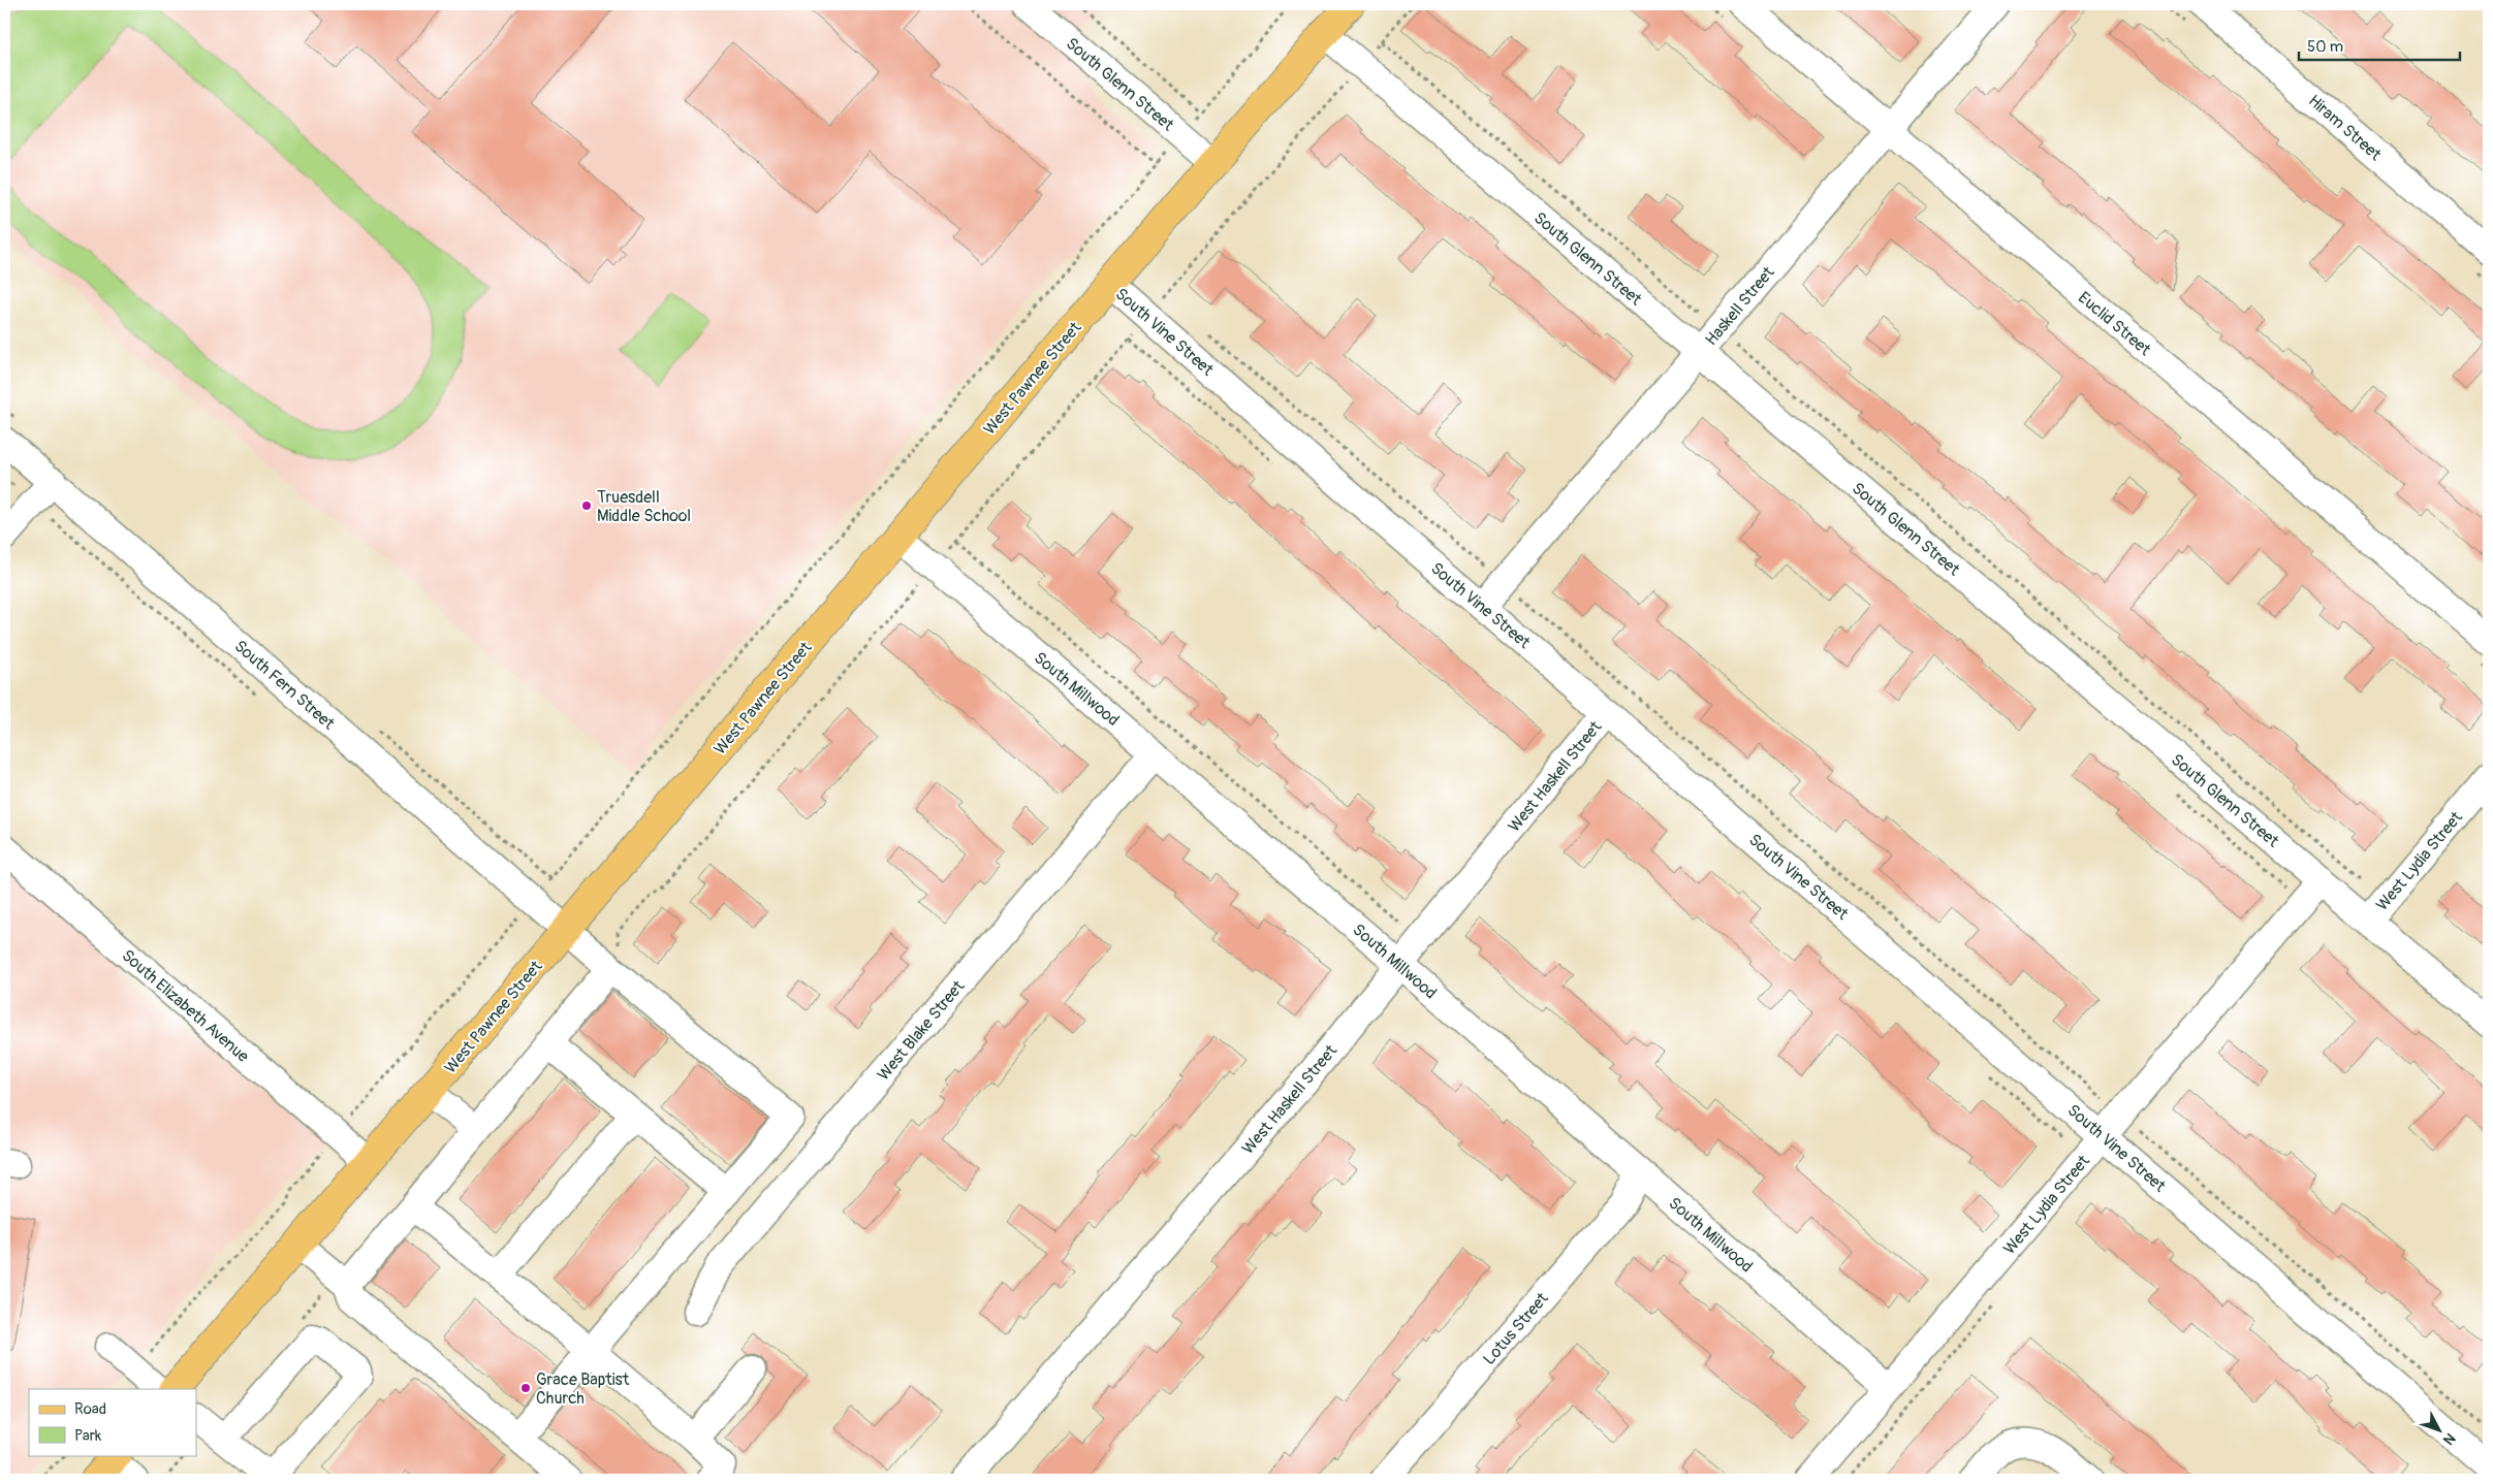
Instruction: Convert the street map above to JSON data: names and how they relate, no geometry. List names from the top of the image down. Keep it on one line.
{"streets":{"main road":["West Pawnee Street"],"street":["South Glenn Street","Hiram Street","Haskell Street","Euclid Street","South Vine Street","South Fern Street","South Millwood","West Haskell Street","West Lydia Street","South Elizabeth Avenue","West Blake Street","Lotus Street"]},"crossings":[["South Glenn Street","Haskell Street"],["South Glenn Street","West Pawnee Street"],["South Glenn Street","West Lydia Street"],["Haskell Street","Euclid Street"],["Haskell Street","South Vine Street"],["South Vine Street","West Pawnee Street"],["South Vine Street","West Haskell Street"],["South Vine Street","West Lydia Street"],["West Pawnee Street","South Fern Street"],["West Pawnee Street","South Millwood"],["West Pawnee Street","South Elizabeth Avenue"],["South Millwood","West Haskell Street"],["South Millwood","West Lydia Street"],["South Millwood","West Blake Street"],["South Millwood","Lotus Street"]],"places":["Truesdell Middle School","Grace Baptist Church"],"legend":["Road","Park"],"scale_bar":"50 m","north":"bottom right"}
